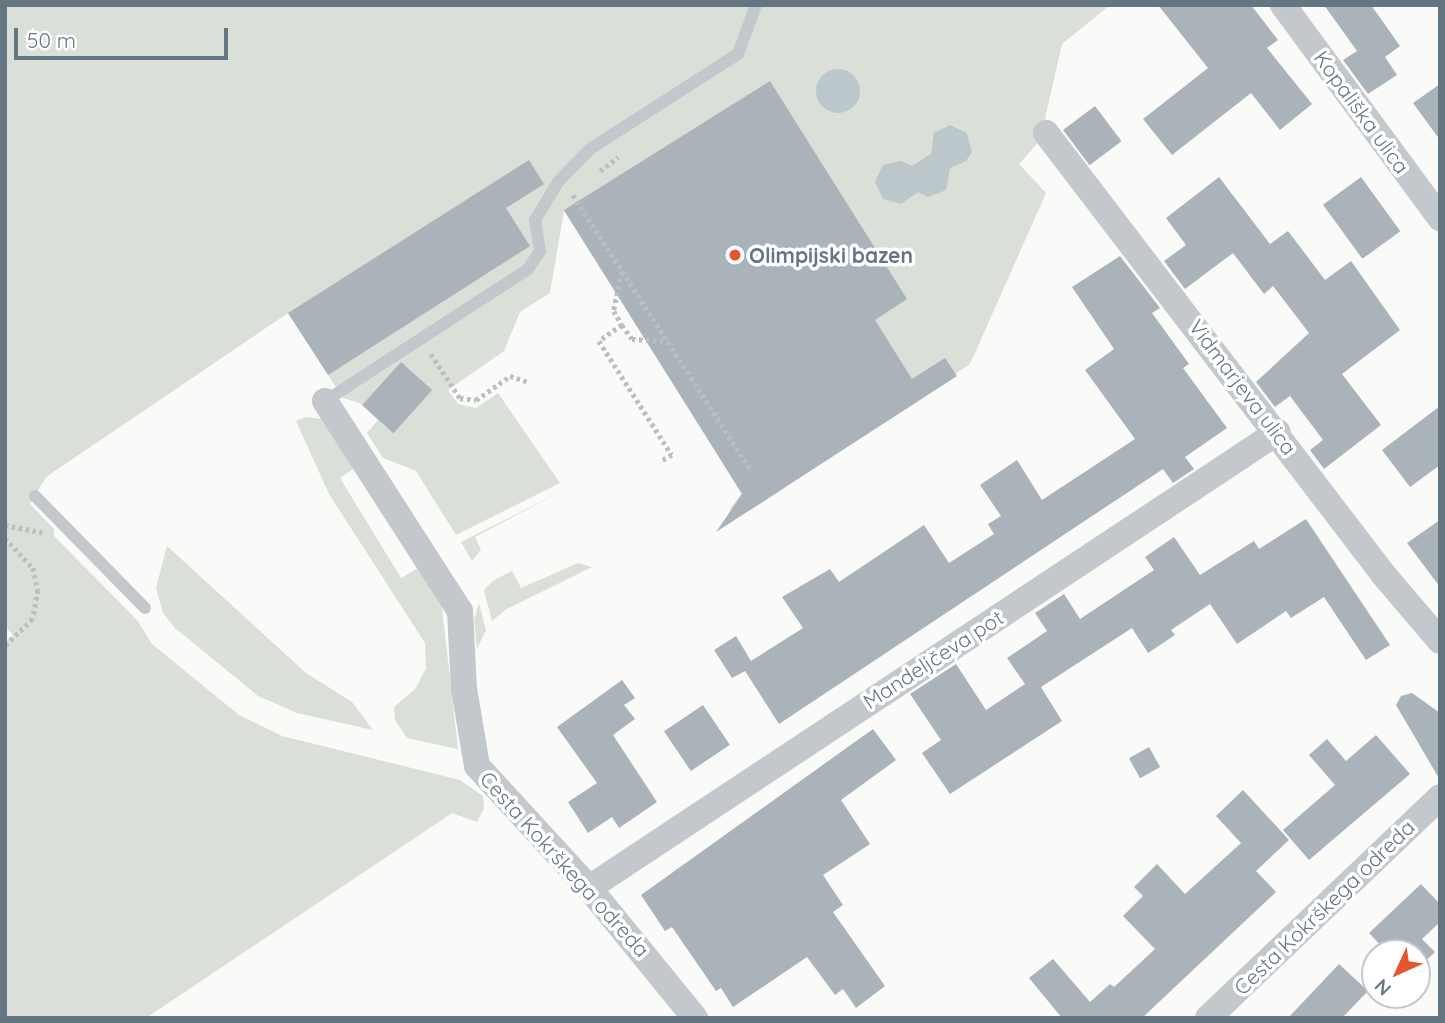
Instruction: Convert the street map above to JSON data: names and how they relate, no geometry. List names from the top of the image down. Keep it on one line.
{"streets":{"street":["Kopališka ulica","Vidmarjeva ulica","Mandeljčeva pot","Cesta Kokrškega odreda"]},"crossings":[["Vidmarjeva ulica","Mandeljčeva pot"],["Mandeljčeva pot","Cesta Kokrškega odreda"]],"places":["Olimpijski bazen"],"scale_bar":"50 m","north":"bottom left"}
